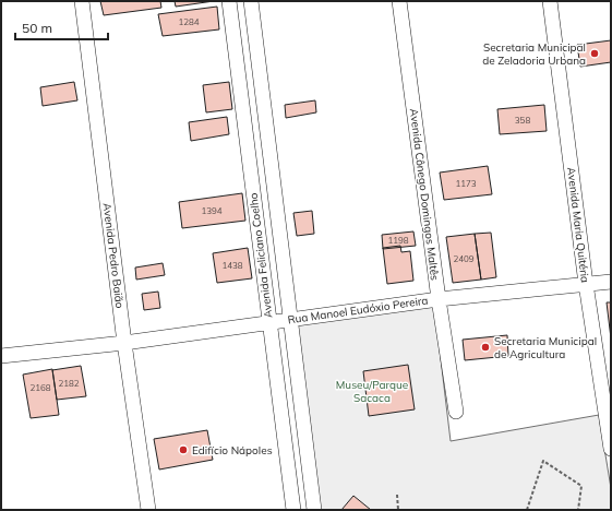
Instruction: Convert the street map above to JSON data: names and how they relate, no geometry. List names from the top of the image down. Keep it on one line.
{"streets":{"street":["Avenida Cônego Domingos Maltês","Avenida Maria Quitéria","Avenida Pedro Baião","Avenida Feliciano Coelho","Rua Manoel Eudóxio Pereira"]},"crossings":[["Avenida Cônego Domingos Maltês","Rua Manoel Eudóxio Pereira"],["Avenida Maria Quitéria","Rua Manoel Eudóxio Pereira"],["Avenida Pedro Baião","Rua Manoel Eudóxio Pereira"],["Avenida Feliciano Coelho","Rua Manoel Eudóxio Pereira"]],"parks":["Museu/Parque Sacaca"],"places":["Secretaria Municipal de Zeladoria Urbana","Secretaria Municipal de Agricultura","Edifício Nápoles"],"house_numbers":["1284","358","1173","1394","1198","2409","1438","2182","2168"],"scale_bar":"50 m"}
